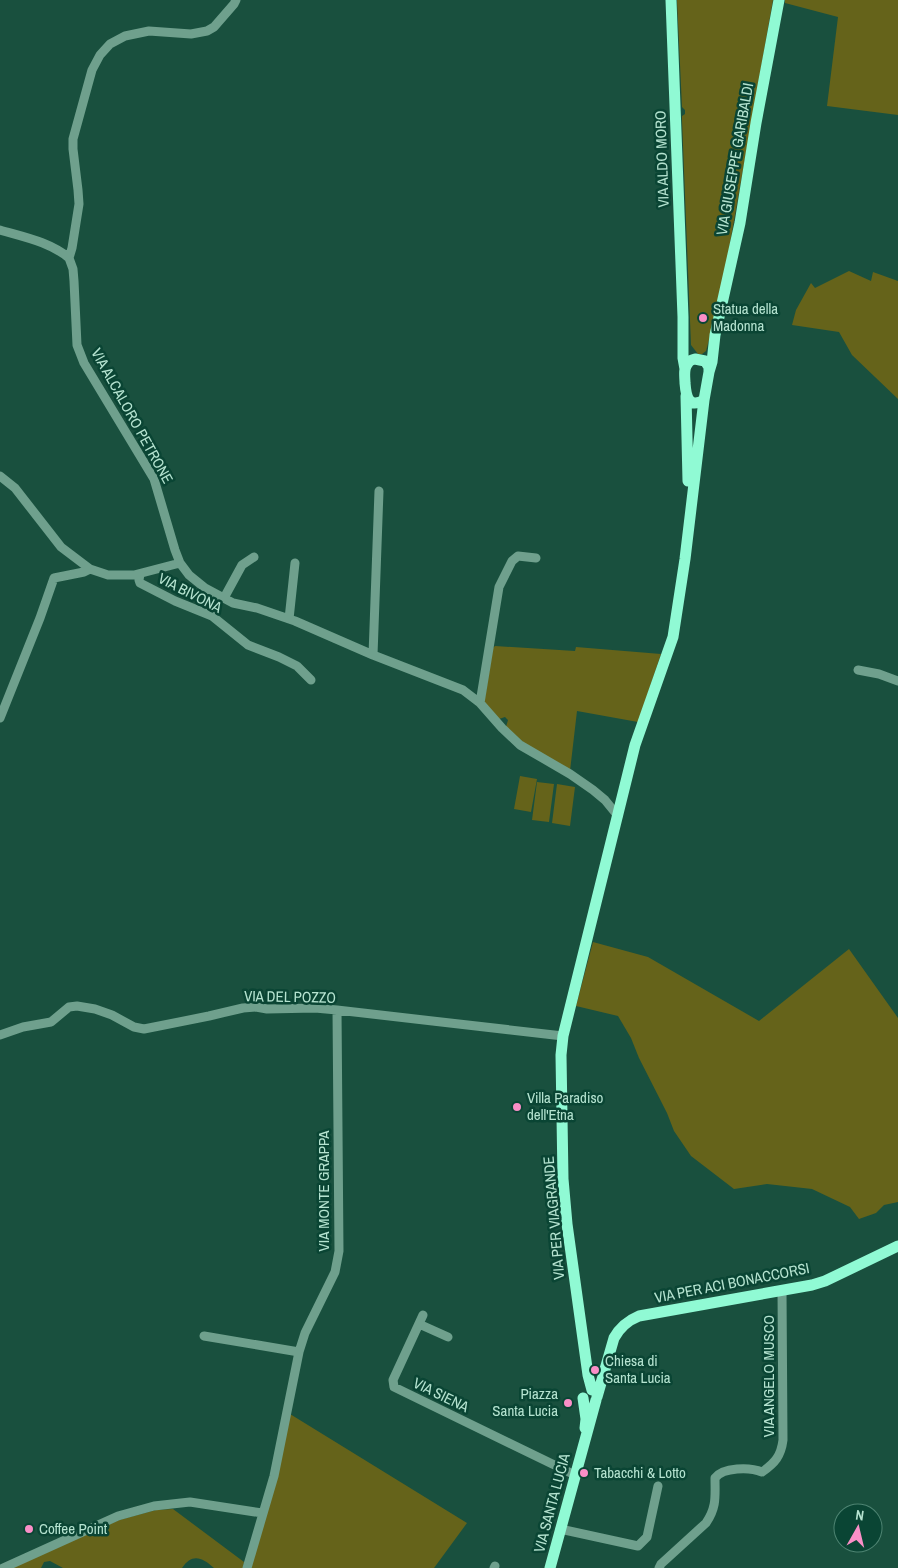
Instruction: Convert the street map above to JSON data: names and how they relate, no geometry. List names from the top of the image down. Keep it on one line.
{"streets":{"main road":["VIA ALDO MORO","VIA GIUSEPPE GARIBALDI","VIA PER VIAGRANDE","VIA PER ACI BONACCORSI","VIA SANTA LUCIA"],"street":["VIA ALCALORO PETRONE","VIA BIVONA","VIA DEL POZZO","VIA MONTE GRAPPA","VIA ANGELO MUSCO","VIA SIENA"]},"crossings":[["VIA DEL POZZO","VIA MONTE GRAPPA"],["VIA DEL POZZO","VIA PER VIAGRANDE"],["VIA PER VIAGRANDE","VIA PER ACI BONACCORSI"],["VIA PER VIAGRANDE","VIA SANTA LUCIA"],["VIA PER ACI BONACCORSI","VIA ANGELO MUSCO"],["VIA PER ACI BONACCORSI","VIA SANTA LUCIA"],["VIA SIENA","VIA SANTA LUCIA"]],"places":["Statua della Madonna","Villa Paradiso dell'Etna","Chiesa di Santa Lucia","Piazza Santa Lucia","Tabacchi & Lotto","Coffee Point"],"north":"top"}
